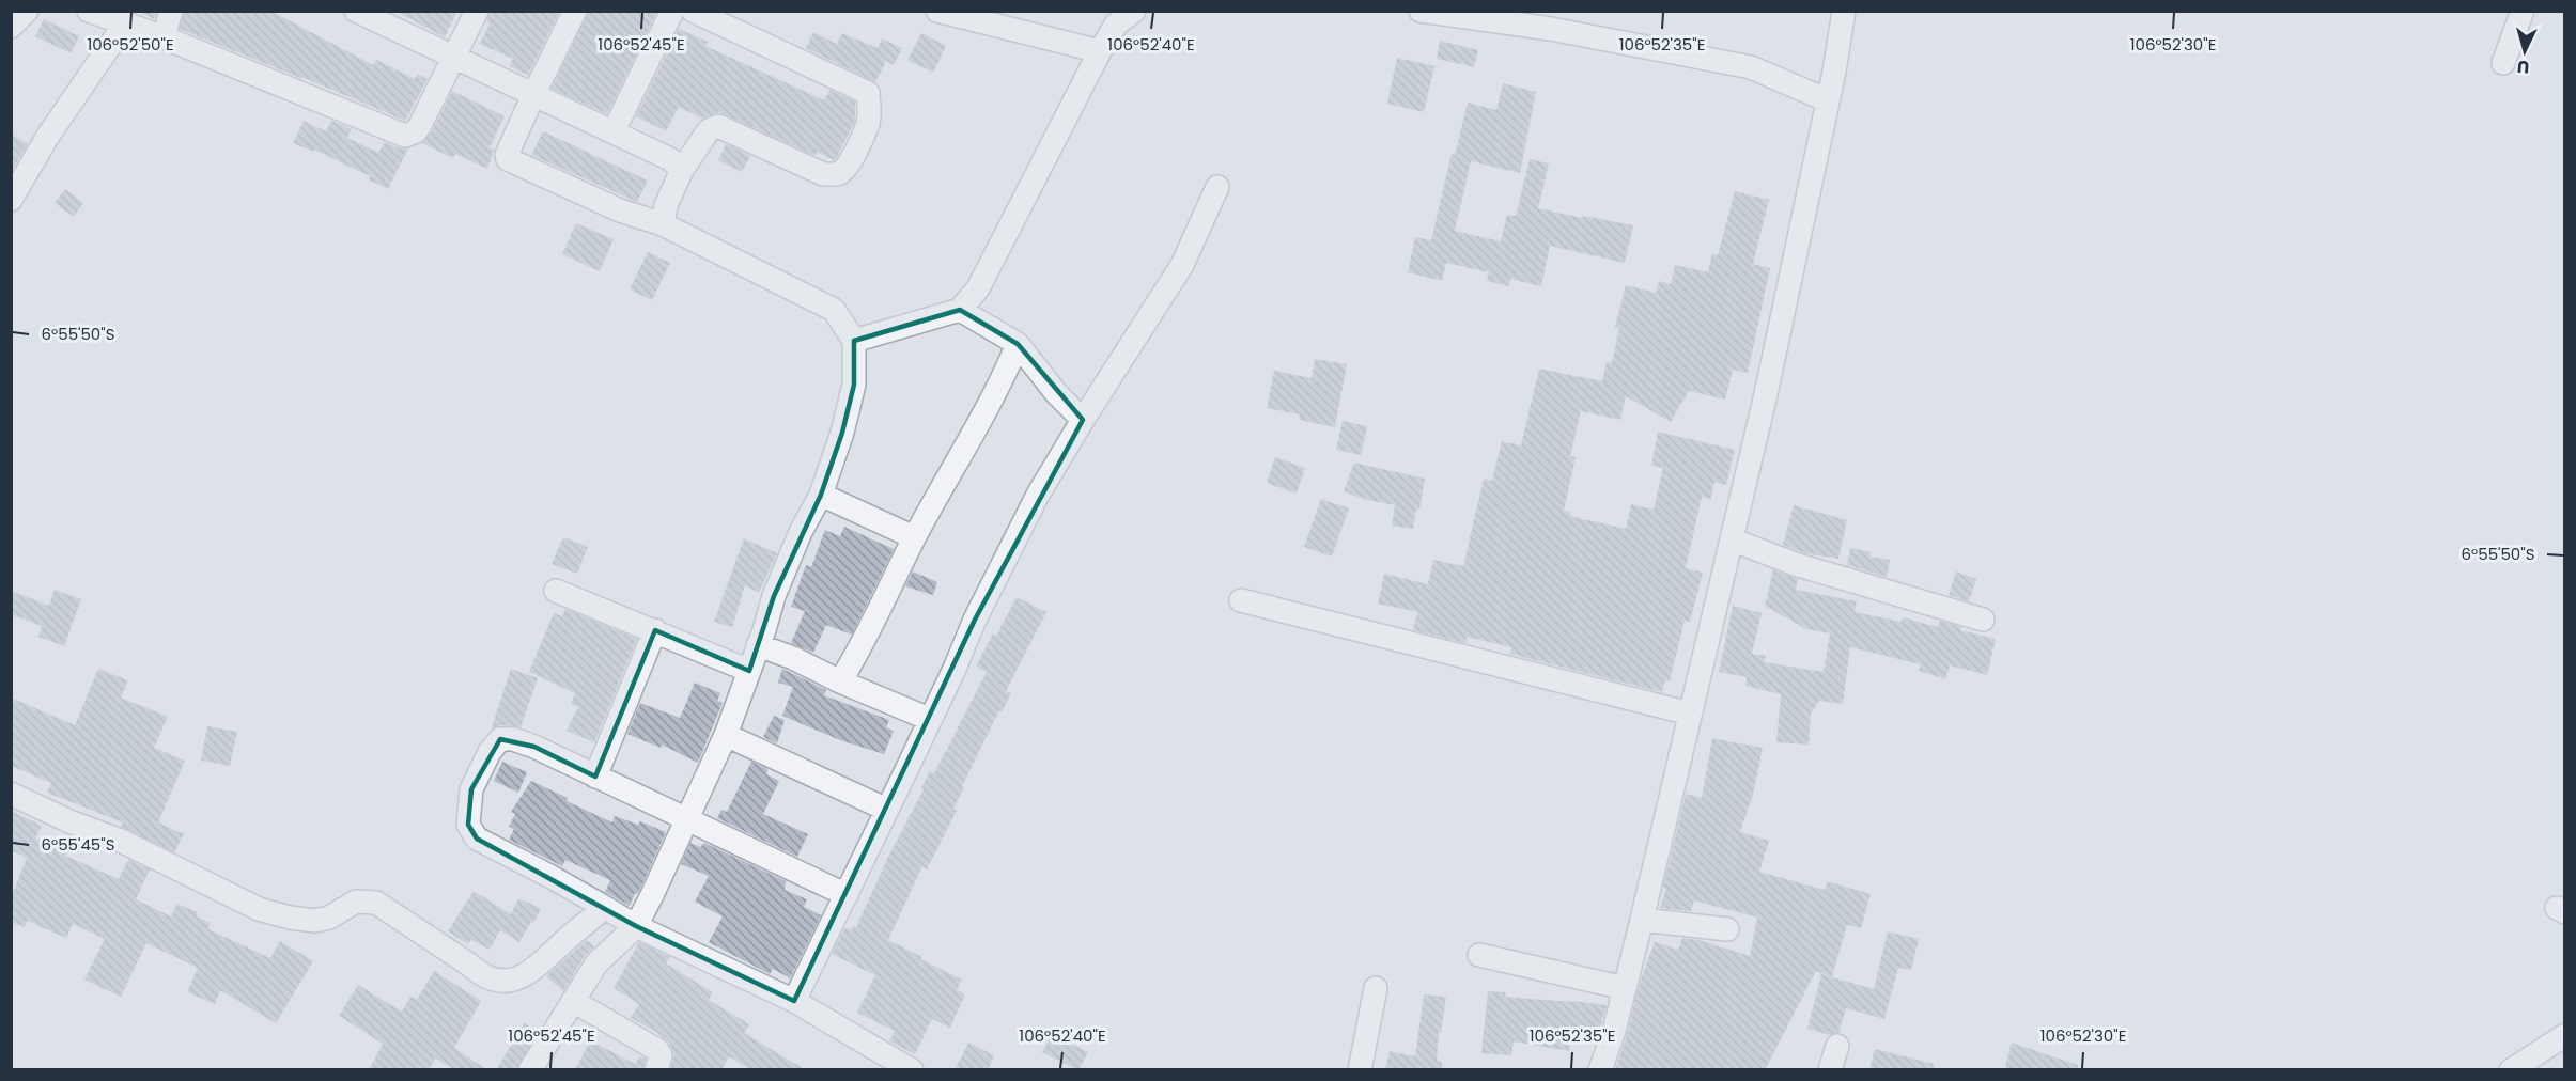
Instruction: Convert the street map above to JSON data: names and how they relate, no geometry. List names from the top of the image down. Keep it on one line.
{"north":"bottom","coordinates":["106°52'50\"E","106°52'45\"E","106°52'40\"E","106°52'35\"E","106°52'30\"E","6°55'50\"S","6°55'45\"S"]}
